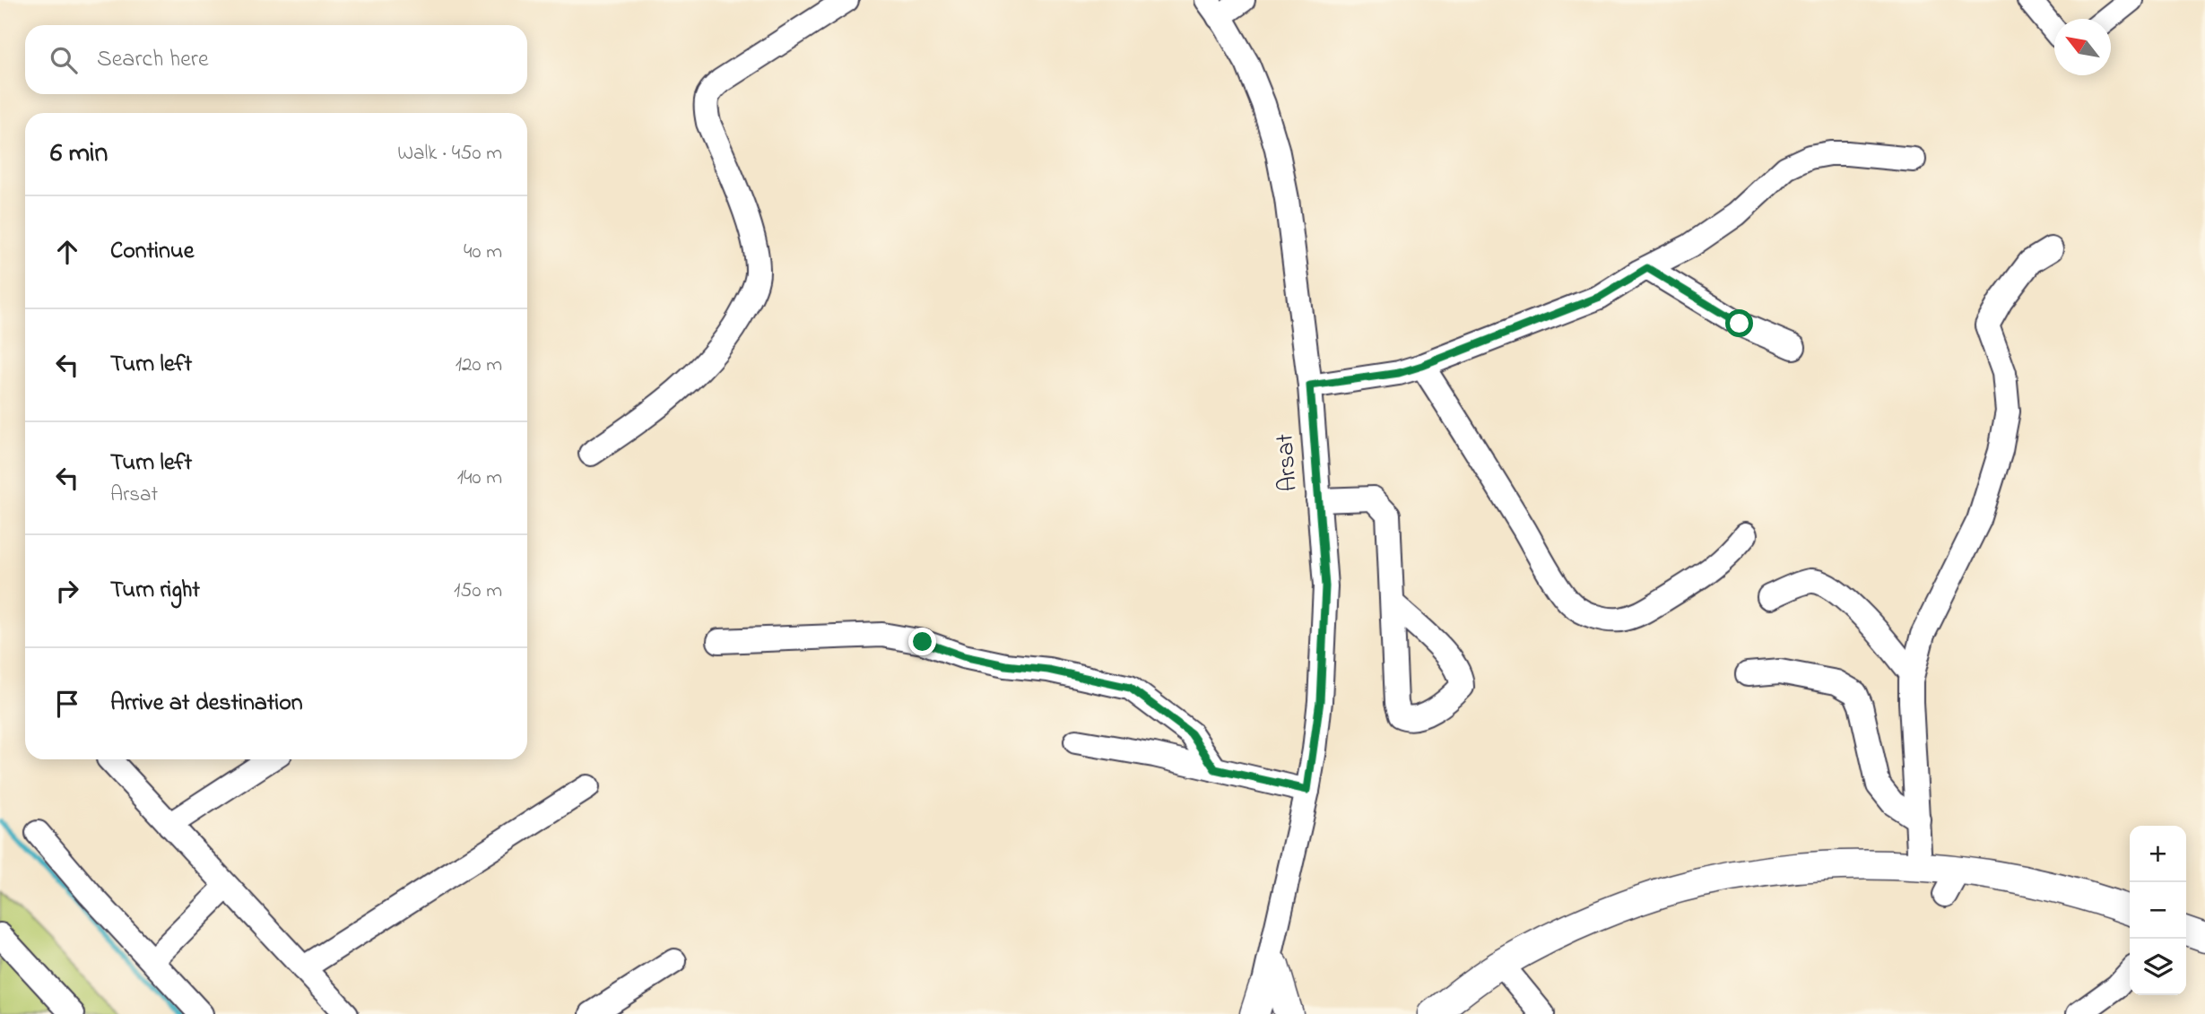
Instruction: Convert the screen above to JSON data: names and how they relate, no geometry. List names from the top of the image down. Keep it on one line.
{"streets":{"street":["Arsat"]},"north":"top left","page":{"search":"Search here","heading":["6 min","Walk · 450 m"],"list":[["Continue","40 m"],["Turn left","120 m"],["Turn left","Arsat","140 m"],["Turn right","150 m"],"Arrive at destination"],"map_buttons":["+","−"]}}
